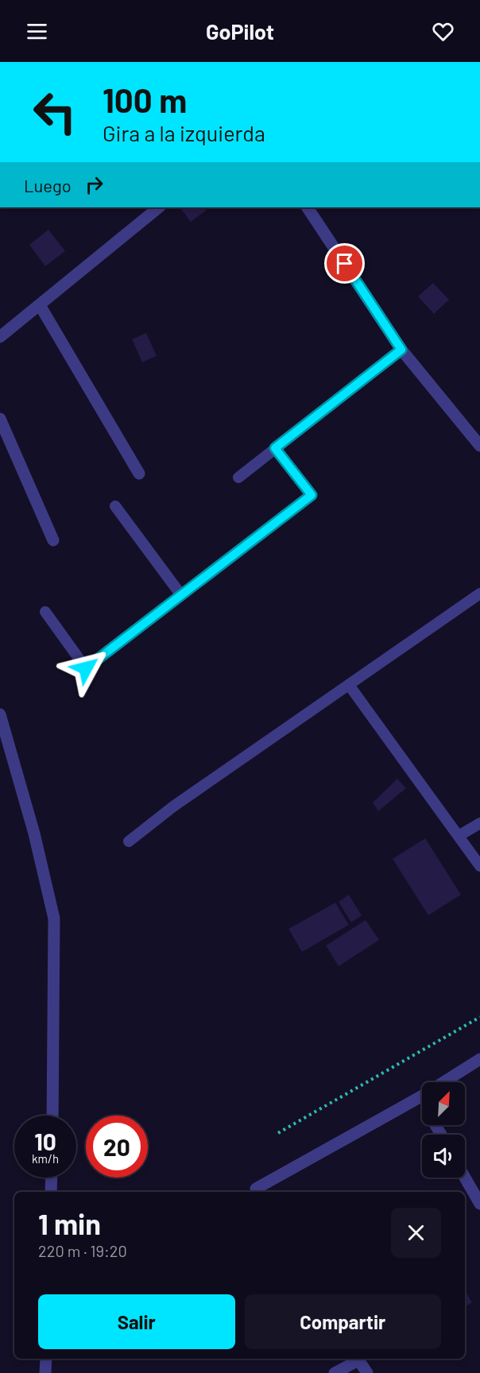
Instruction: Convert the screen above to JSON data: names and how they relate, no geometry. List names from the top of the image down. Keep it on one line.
{"north":"top right","page":{"header":"GoPilot","turn":["100 m","Gira a la izquierda"],"then":"Luego","speed":"10 km/h","limit":"20","heading":["1 min","220 m · 19:20"],"buttons":["Salir","Compartir"]}}
